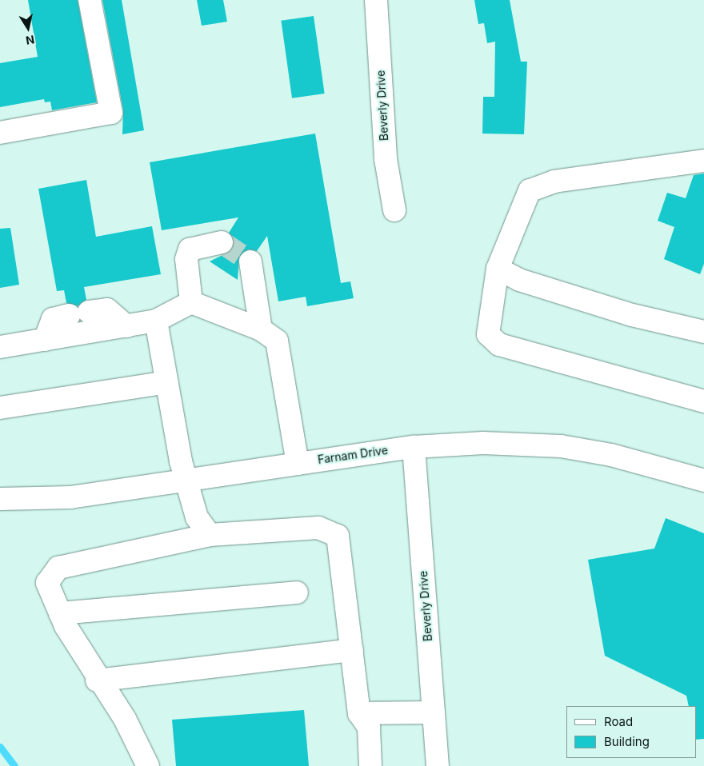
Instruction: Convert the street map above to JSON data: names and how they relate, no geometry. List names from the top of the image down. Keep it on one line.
{"streets":{"main road":["Beverly Drive","Farnam Drive"]},"crossings":[["Beverly Drive","Farnam Drive"]],"legend":["Road","Building"],"north":"bottom"}
